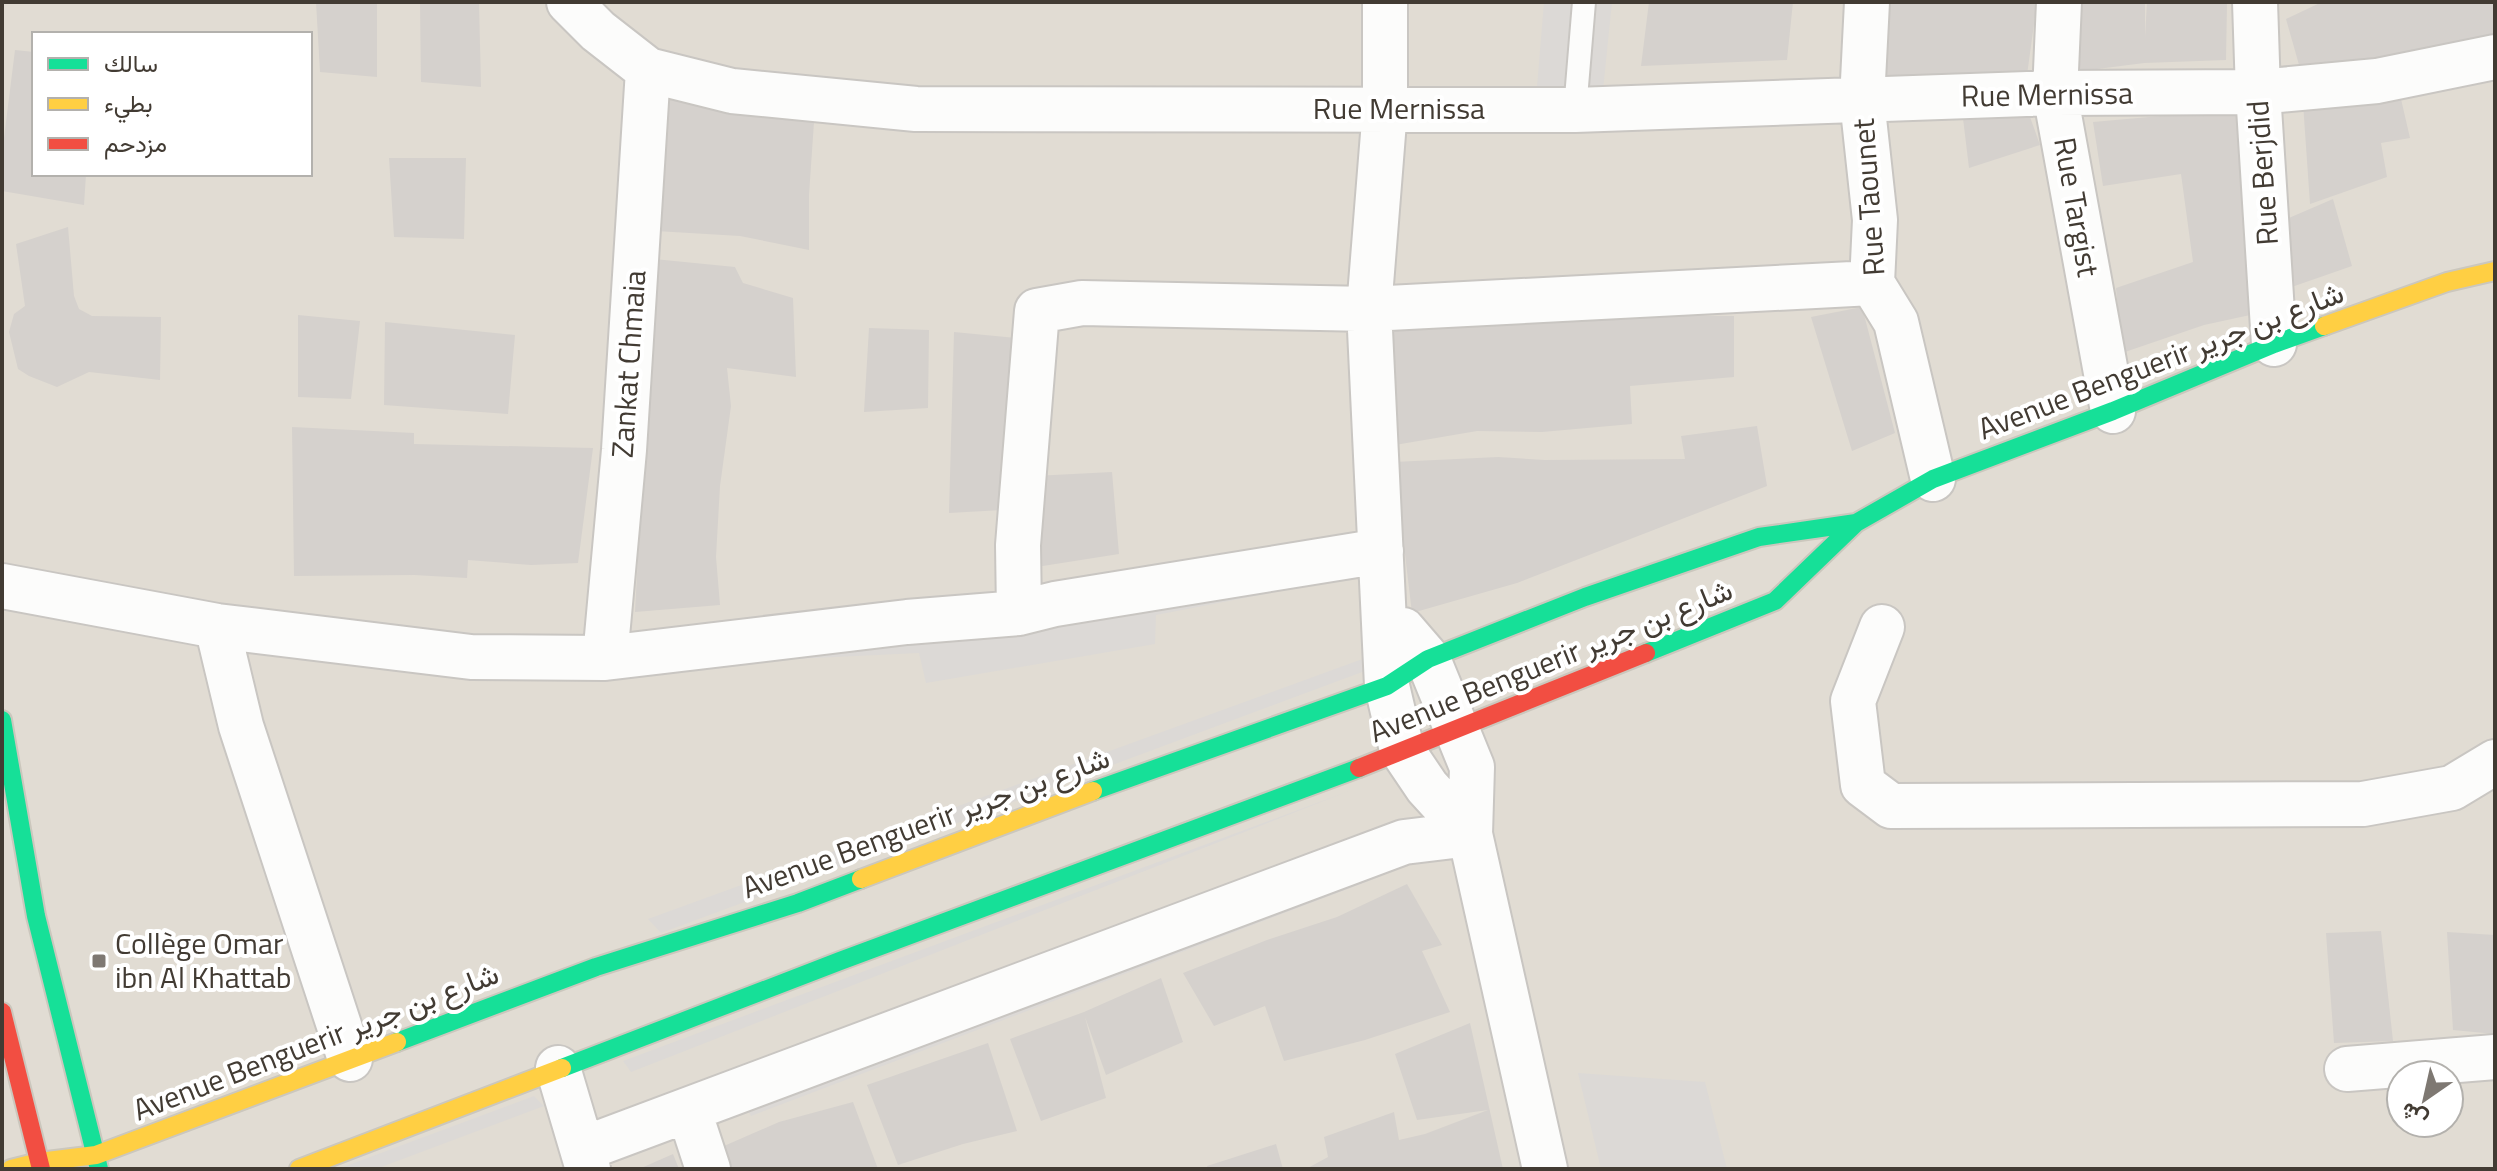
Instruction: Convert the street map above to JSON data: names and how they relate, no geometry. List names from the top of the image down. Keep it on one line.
{"streets":{"main road":["Avenue Benguerir شارع بن جرير"],"street":["Rue Mernissa","Rue Berjdid","Rue Taounet","Rue Targist","Zankat Chmaia"]},"crossings":[["Rue Mernissa","Rue Berjdid"],["Rue Mernissa","Rue Taounet"],["Rue Mernissa","Rue Targist"],["Rue Mernissa","Zankat Chmaia"],["Rue Berjdid","Avenue Benguerir شارع بن جرير"],["Rue Taounet","Avenue Benguerir شارع بن جرير"],["Rue Targist","Avenue Benguerir شارع بن جرير"]],"places":{"transit":["Collège Omar ibn Al Khattab"]},"legend":["سالك","بطيء","مزدحم"],"north":"bottom left"}
